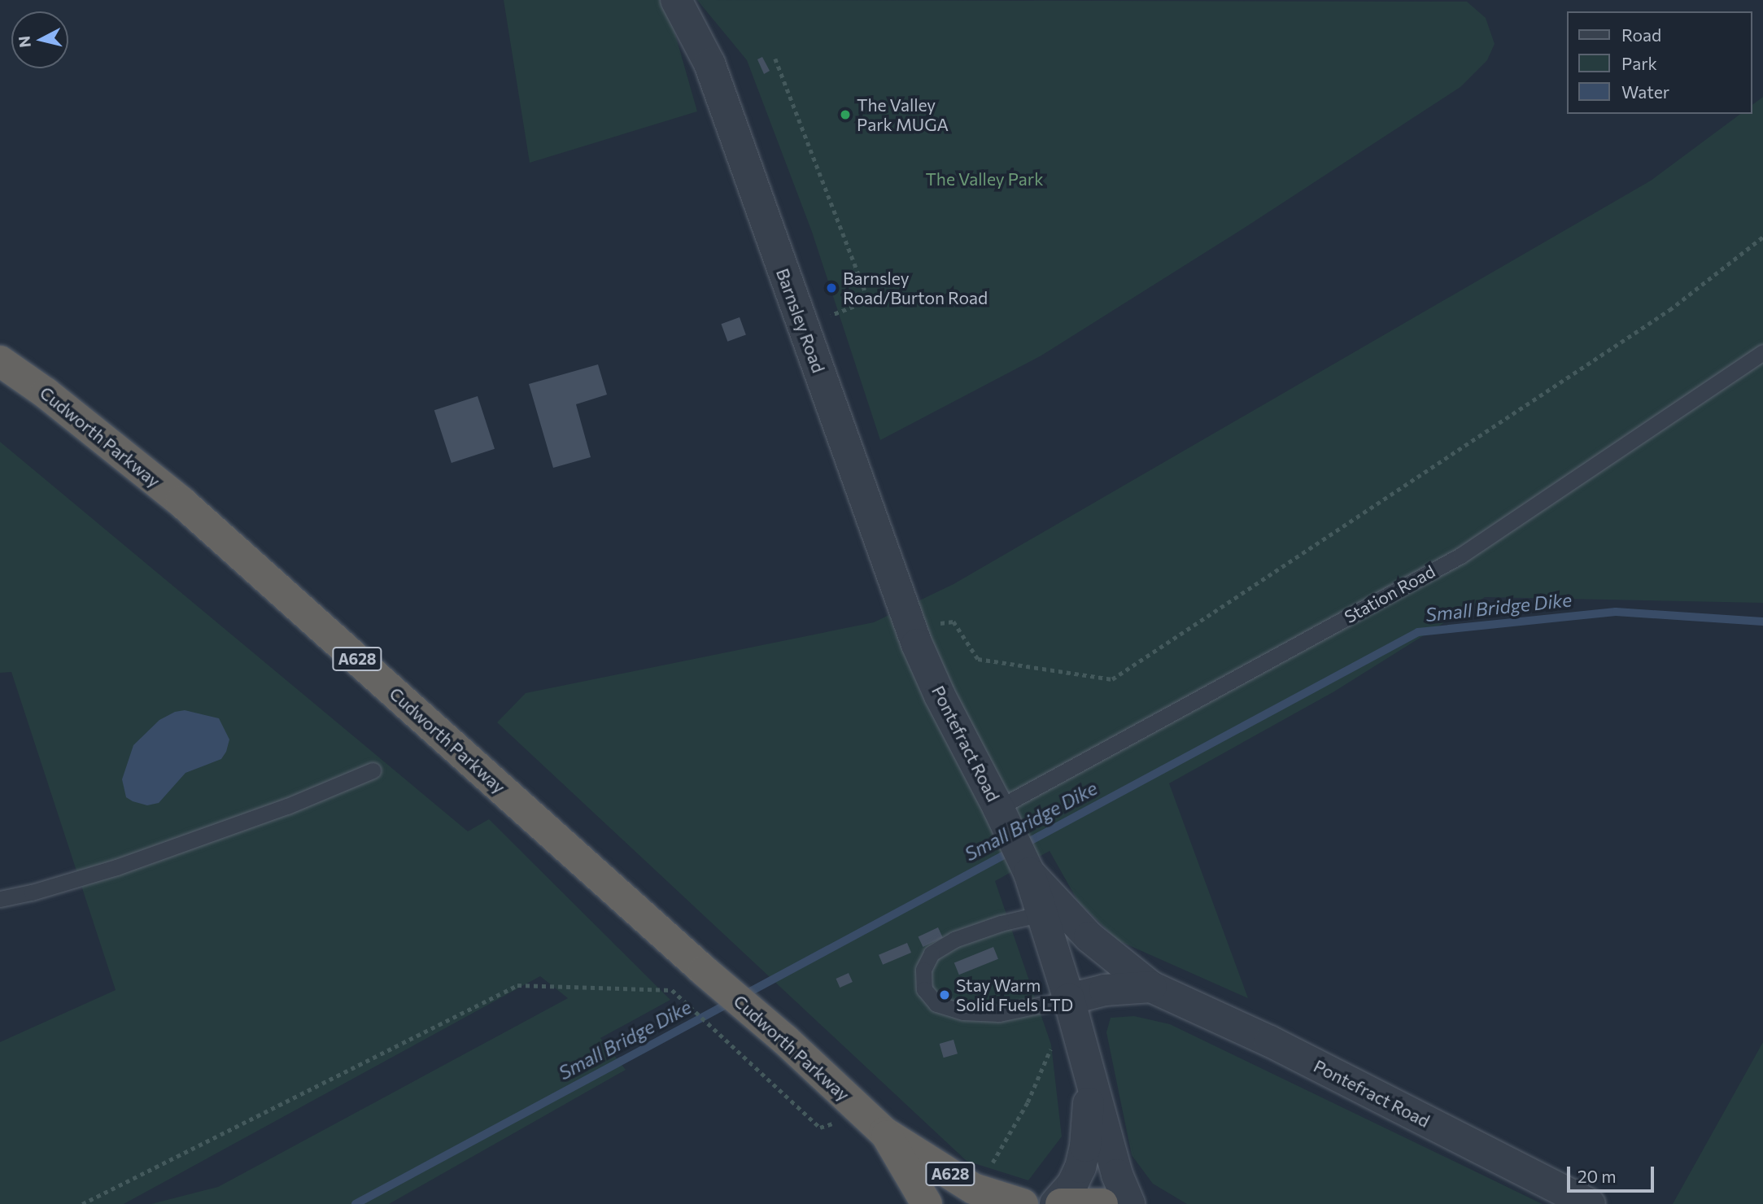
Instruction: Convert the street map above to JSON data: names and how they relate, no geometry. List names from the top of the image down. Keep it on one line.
{"streets":{"highway":["Cudworth Parkway","A628"],"street":["Barnsley Road","Pontefract Road"],"lane":["Station Road"]},"crossings":[["Barnsley Road","Pontefract Road"],["Station Road","Pontefract Road"]],"water":["Small Bridge Dike"],"parks":["The Valley Park"],"places":["The Valley Park MUGA","Barnsley Road/Burton Road","Stay Warm Solid Fuels LTD"],"legend":["Road","Park","Water"],"scale_bar":"20 m","north":"left"}
